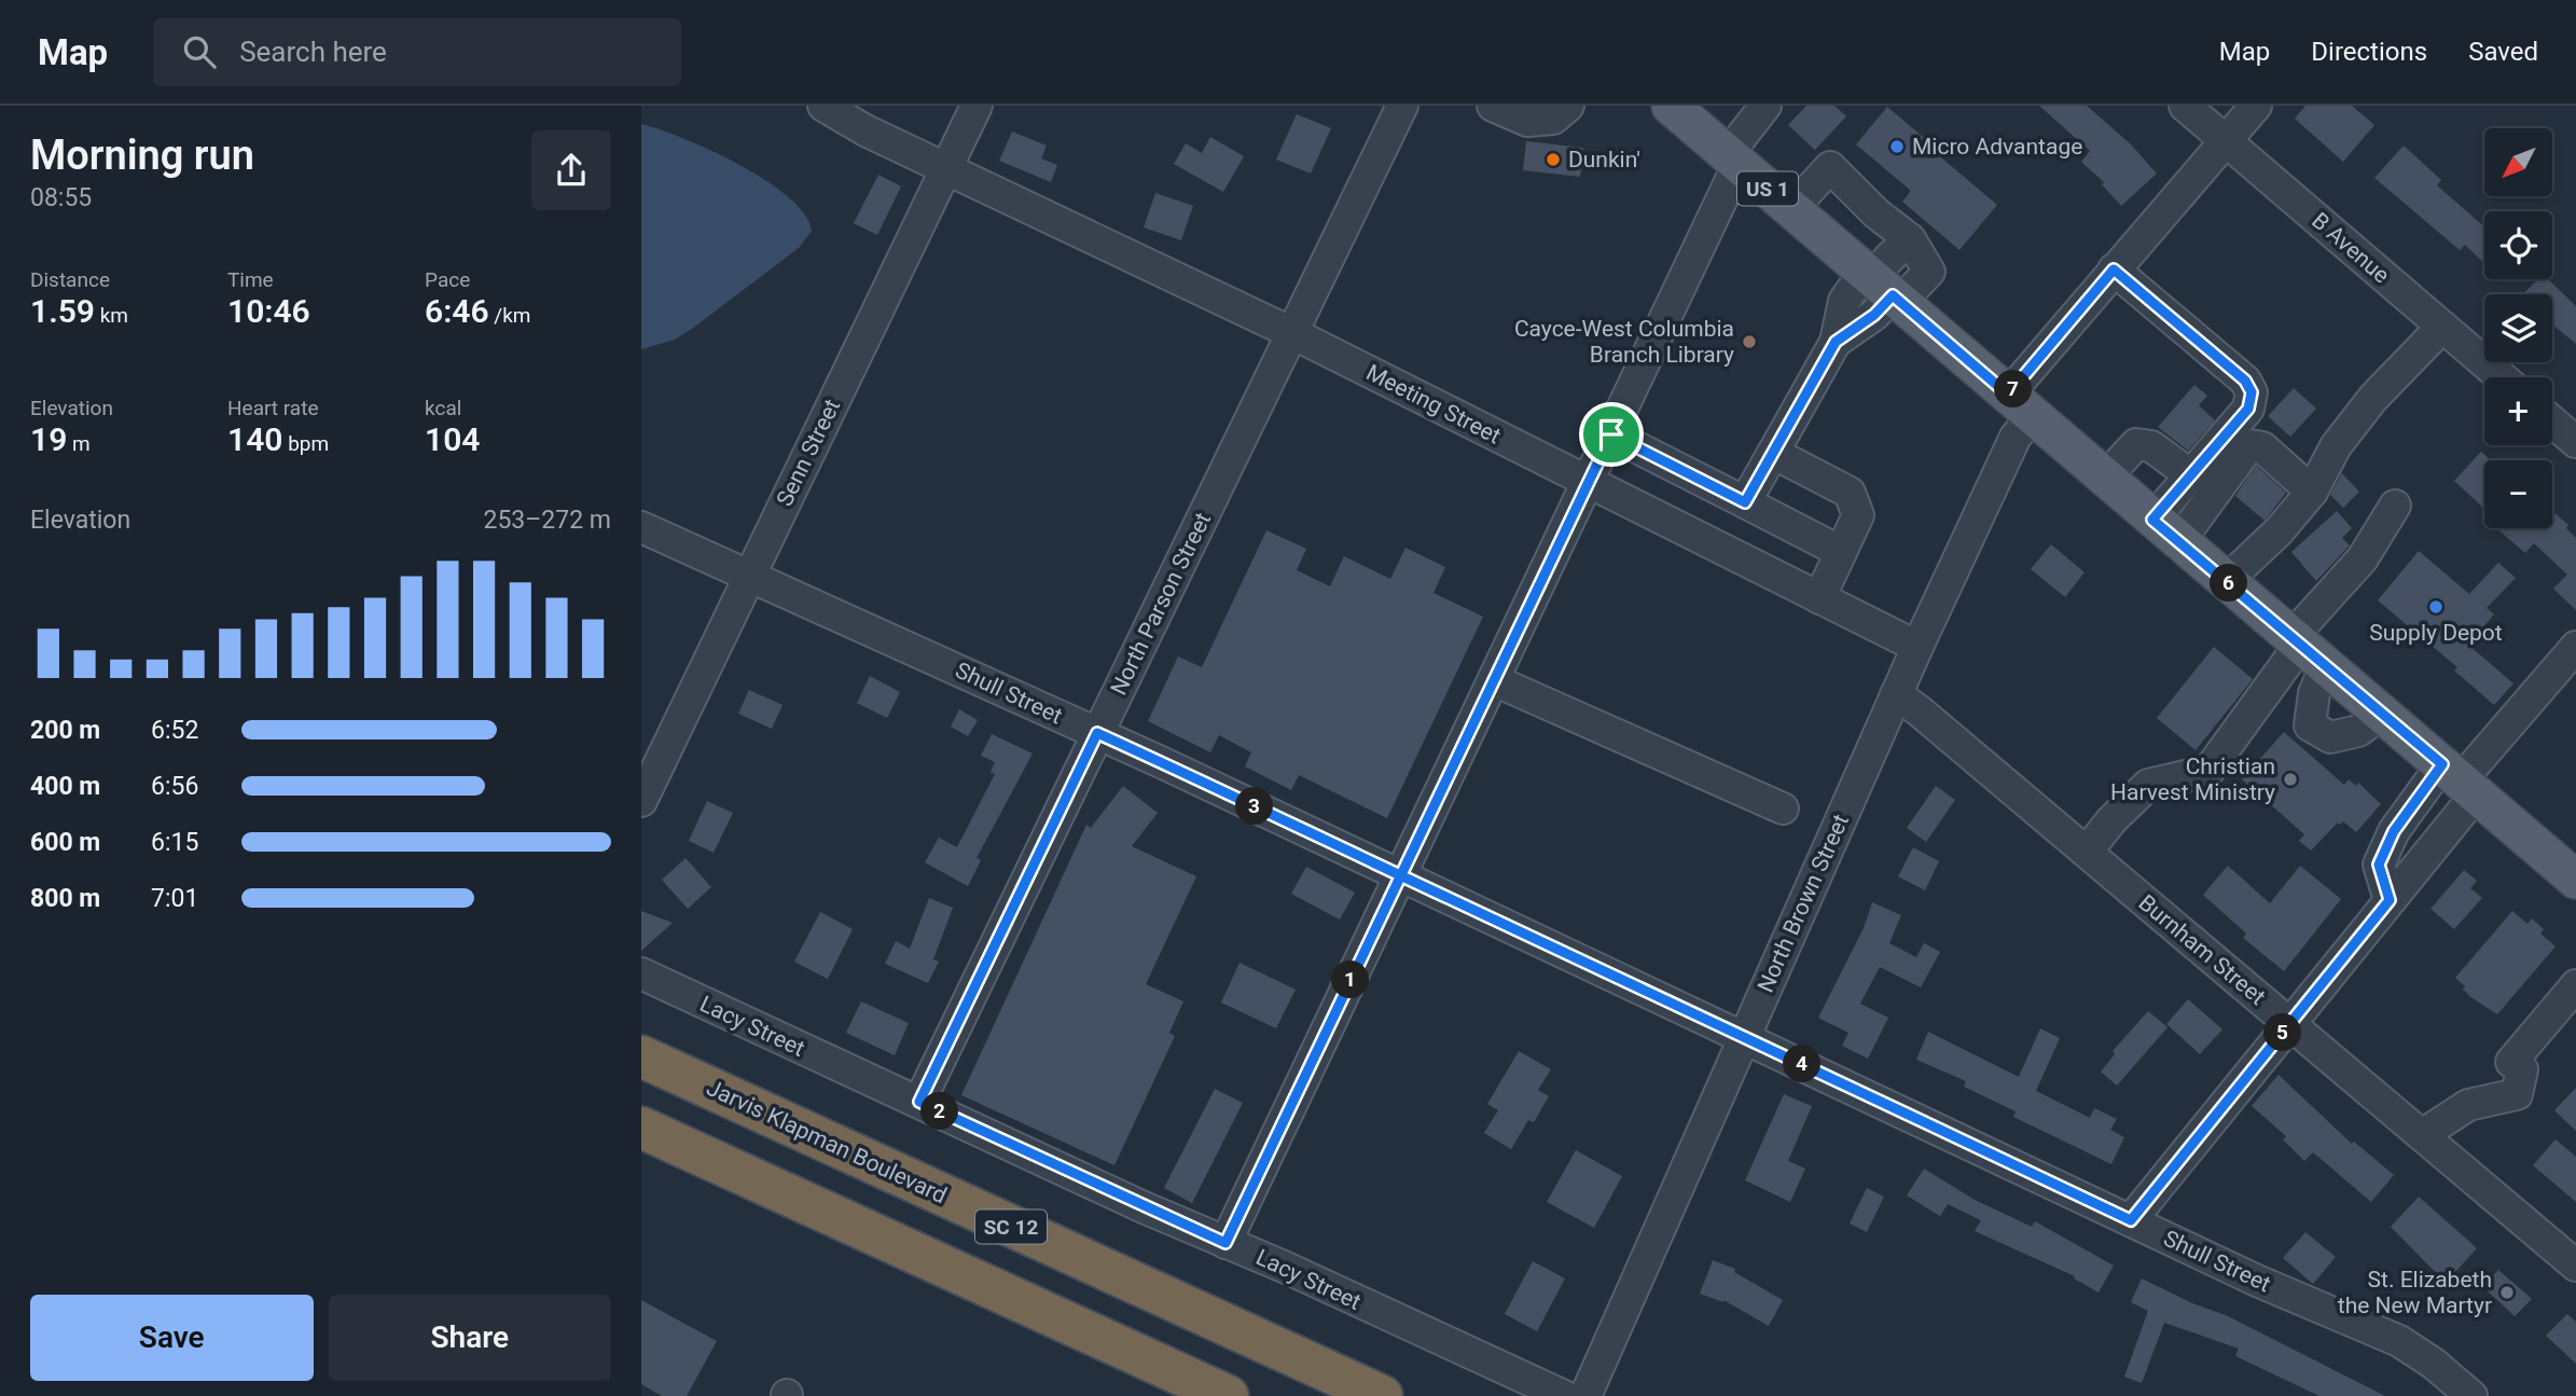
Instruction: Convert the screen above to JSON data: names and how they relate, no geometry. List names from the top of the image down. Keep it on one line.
{"streets":{"highway":["Jarvis Klapman Boulevard","SC 12"],"main road":["US 1"],"street":["B Avenue","Meeting Street","Senn Street","North Parson Street","Shull Street","North Brown Street","Burnham Street","Lacy Street"]},"crossings":[["US 1","North Brown Street"],["B Avenue","North Brown Street"],["Meeting Street","Senn Street"],["Meeting Street","North Parson Street"],["Meeting Street","North Brown Street"],["Senn Street","Shull Street"],["North Parson Street","Shull Street"],["North Parson Street","Lacy Street"],["Shull Street","North Brown Street"],["North Brown Street","Burnham Street"]],"places":["Micro Advantage","Dunkin'","Cayce-West Columbia Branch Library","Supply Depot","Christian Harvest Ministry","St. Elizabeth the New Martyr"],"north":"bottom left","page":{"header":"Map","search":"Search here","nav":["Map","Directions","Saved"],"heading":["Morning run","08:55"],"map_buttons":["+","−"],"stats":[["Distance","1.59 km"],["Time","10:46"],["Pace","6:46 /km"],["Elevation","19 m"],["Heart rate","140 bpm"],["kcal","104"]],"pins":["7","6","3","1","5","4","2"],"chart":["Elevation","253–272 m"],"list":[{"name":"200 m","note":"6:52"},{"name":"400 m","note":"6:56"},{"name":"600 m","note":"6:15"},{"name":"800 m","note":"7:01"}],"buttons":["Save","Share"]}}
